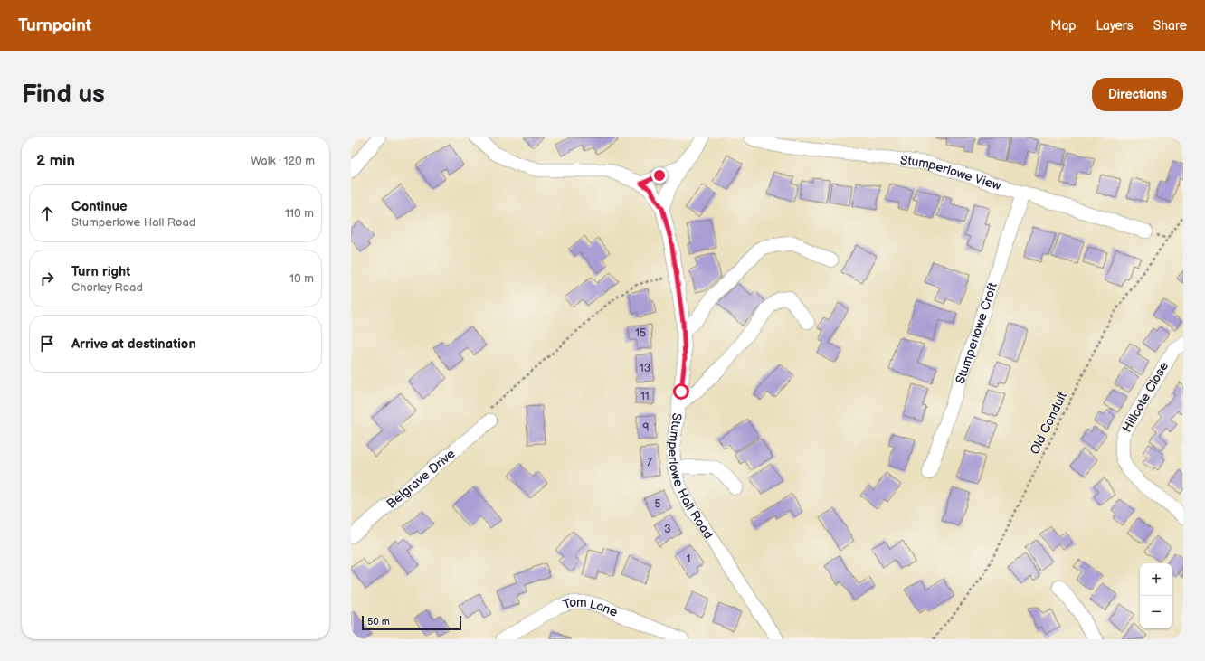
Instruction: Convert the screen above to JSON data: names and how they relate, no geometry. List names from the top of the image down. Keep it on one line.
{"streets":{"street":["Stumperlowe View","Stumperlowe Croft","Hillcote Close","Stumperlowe Hall Road","Belgrave Drive","Tom Lane"],"path":["Old Conduit"]},"crossings":[["Stumperlowe View","Stumperlowe Croft"]],"house_numbers":["15","13","11","9","7","5","3","1"],"scale_bar":"50 m","page":{"header":"Turnpoint","nav":["Map","Layers","Share"],"buttons":"Directions","title":"Find us","heading":["2 min","Walk · 120 m"],"list":[["Continue","Stumperlowe Hall Road","110 m"],["Turn right","Chorley Road","10 m"],"Arrive at destination"],"map_buttons":["+","−"],"scale":"50 m"}}
